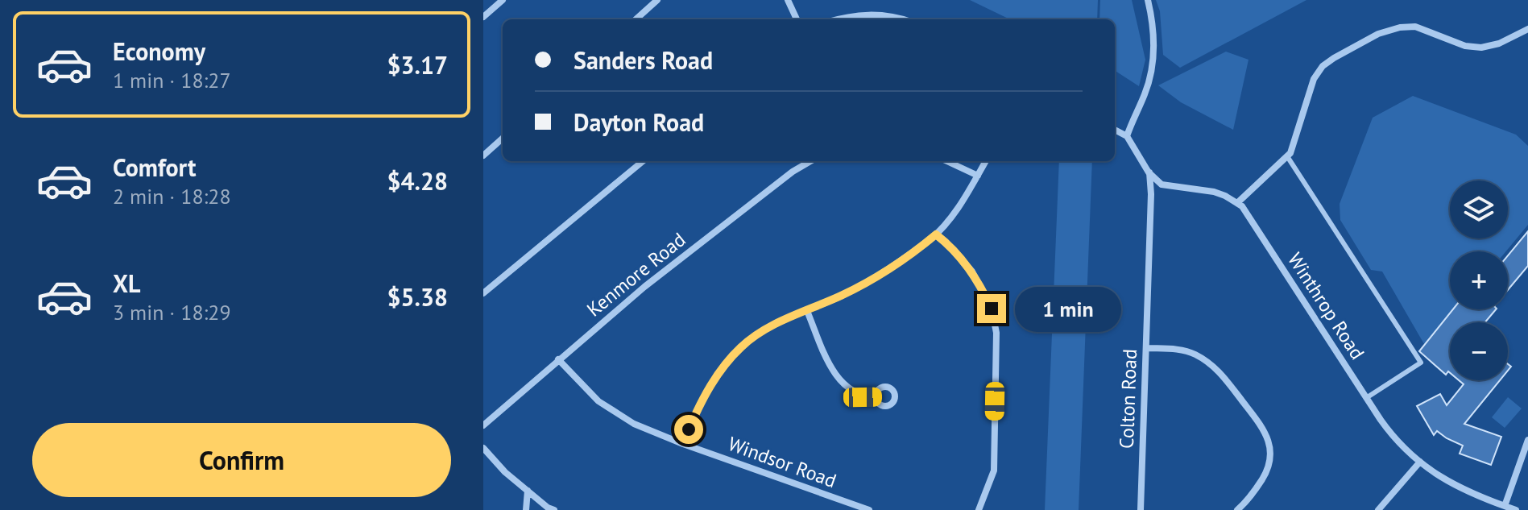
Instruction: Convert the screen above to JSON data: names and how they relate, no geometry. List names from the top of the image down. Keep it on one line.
{"streets":{"street":["Kenmore Road","Winthrop Road","Colton Road","Windsor Road"]},"crossings":[["Kenmore Road","Windsor Road"]],"page":{"list":[{"name":"Economy","note":"1 min · 18:27","value":"$3.17"},{"name":"Comfort","note":"2 min · 18:28","value":"$4.28"},{"name":"XL","note":"3 min · 18:29","value":"$5.38"}],"banner":["Sanders Road","Dayton Road"],"map_buttons":["+","−"],"bubble":"1 min","buttons":"Confirm"}}
